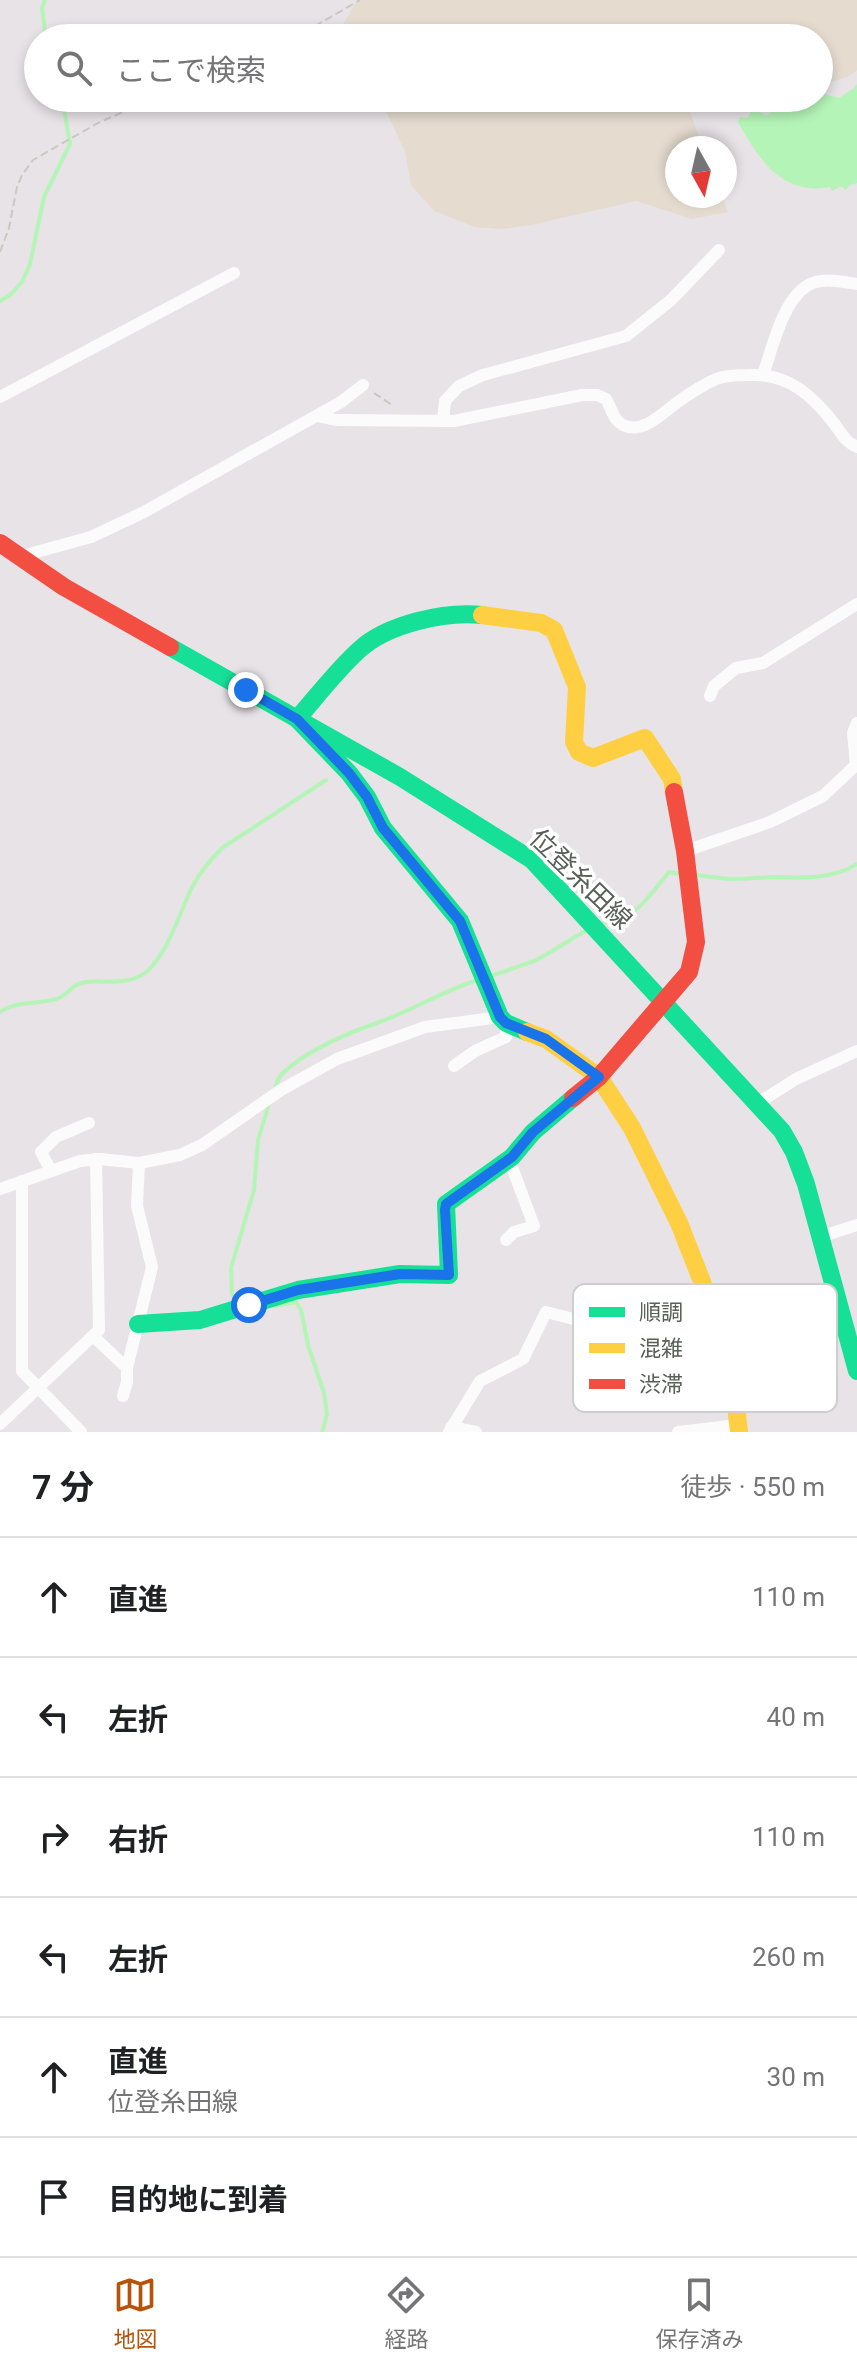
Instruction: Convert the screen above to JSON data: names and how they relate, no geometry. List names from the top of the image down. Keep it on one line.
{"streets":{"street":["位登糸田線"]},"legend":["順調","混雑","渋滞"],"north":"bottom","page":{"search":"ここで検索","heading":["7 分","徒歩 · 550 m"],"list":[["直進","110 m"],["左折","40 m"],["右折","110 m"],["左折","260 m"],["直進","位登糸田線","30 m"],"目的地に到着"],"nav":["地図","経路","保存済み"]}}
